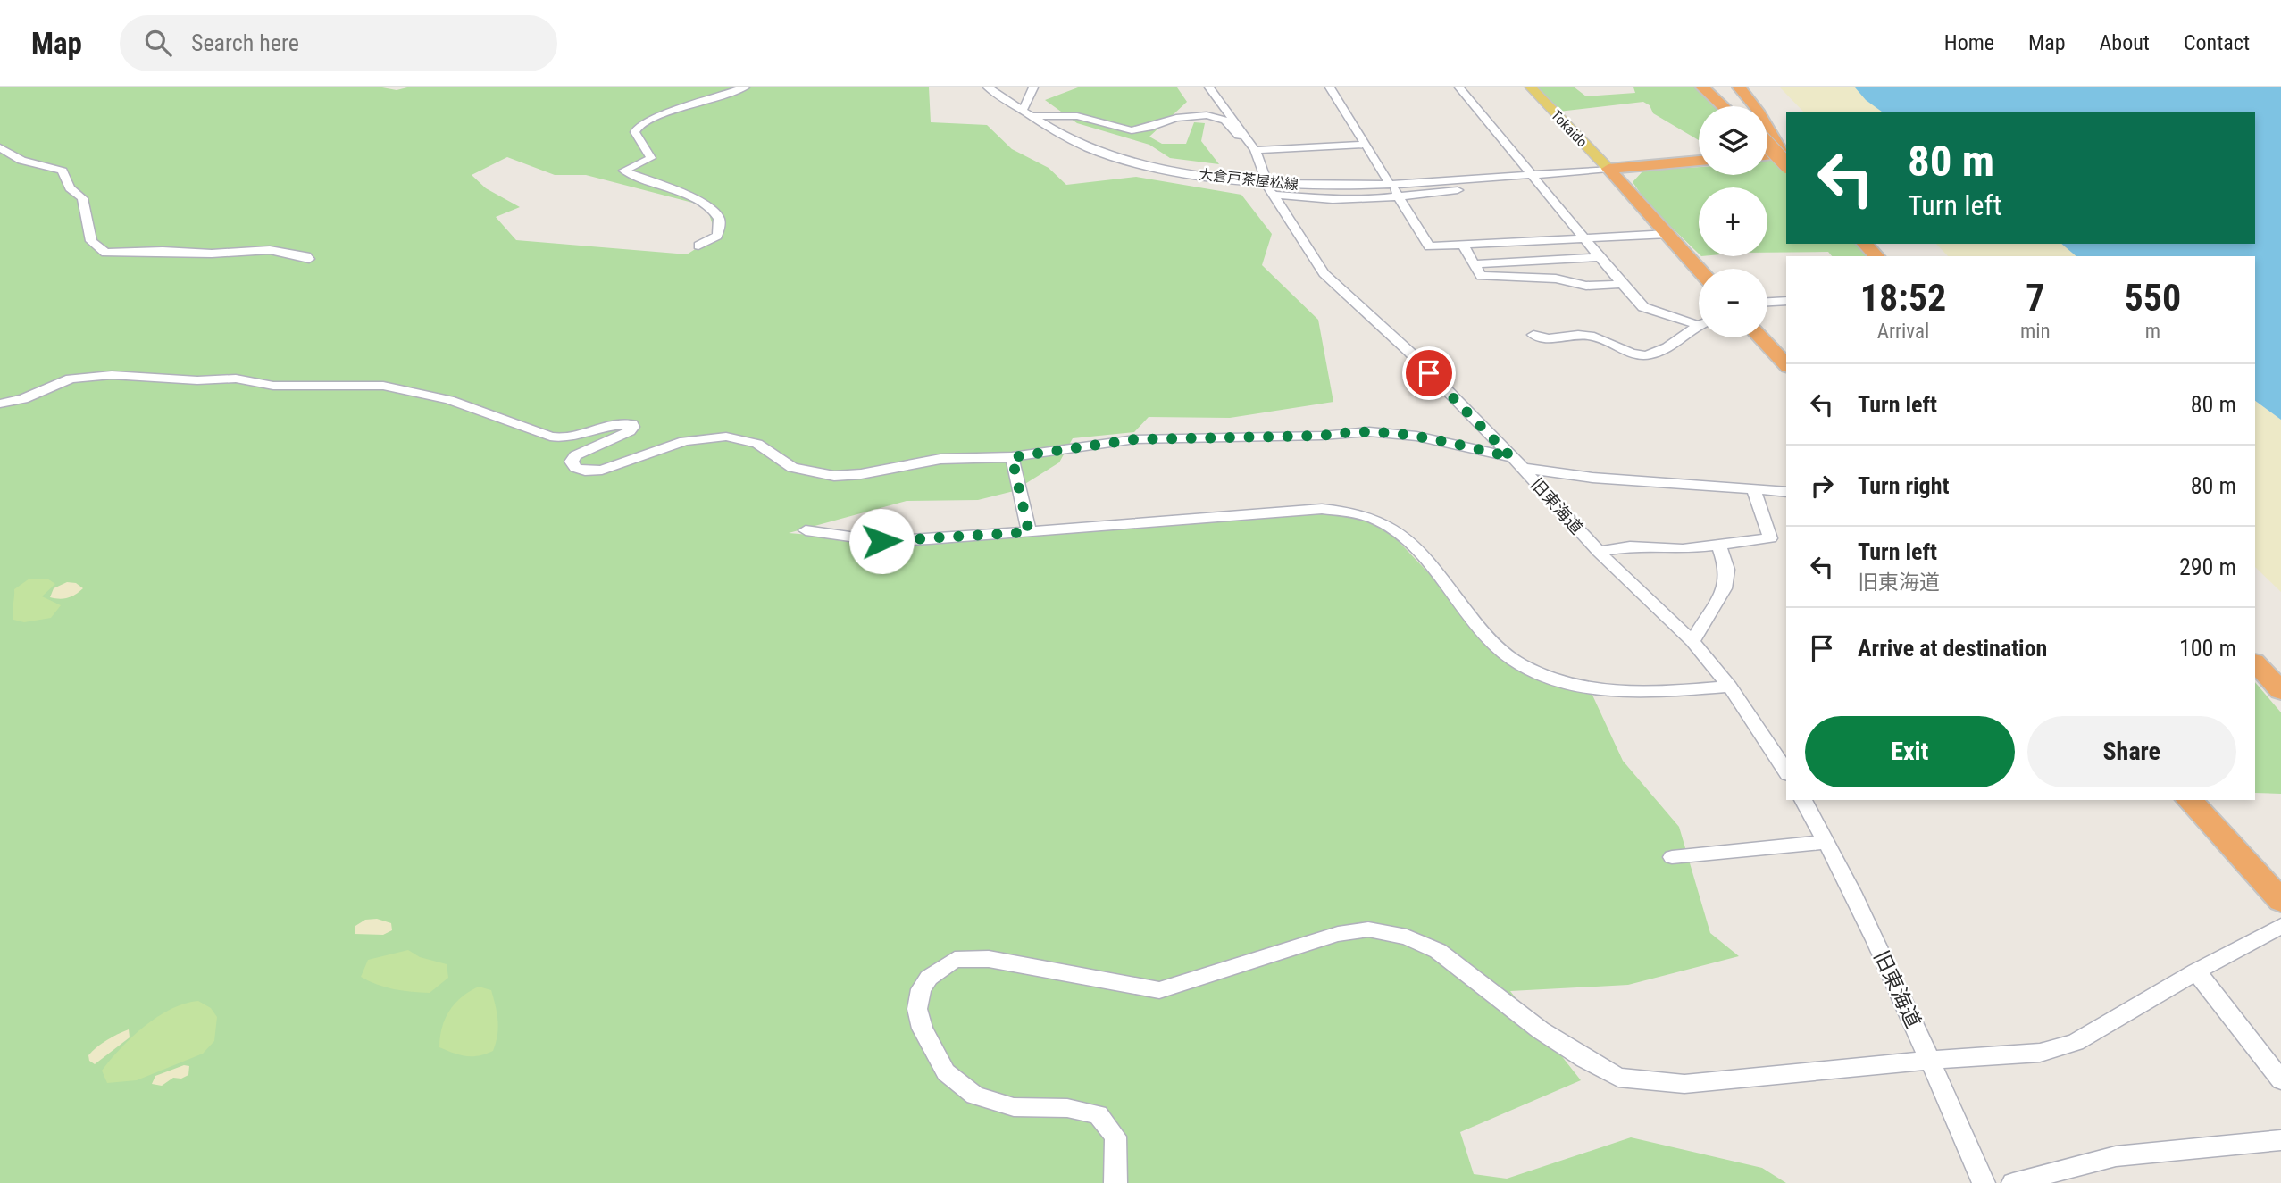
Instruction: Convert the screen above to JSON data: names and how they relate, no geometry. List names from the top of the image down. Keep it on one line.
{"streets":{"main road":["Tokaido"],"street":["大倉戸茶屋松線","旧東海道"]},"page":{"header":"Map","search":"Search here","nav":["Home","Map","About","Contact"],"map_buttons":["+","−"],"turn":["80 m","Turn left"],"eta":["18:52","Arrival","7","min","550","m"],"list":[{"name":"Turn left","value":"80 m"},{"name":"Turn right","value":"80 m"},{"name":"Turn left","note":"旧東海道","value":"290 m"},{"name":"Arrive at destination","value":"100 m"}],"buttons":["Exit","Share"]}}
